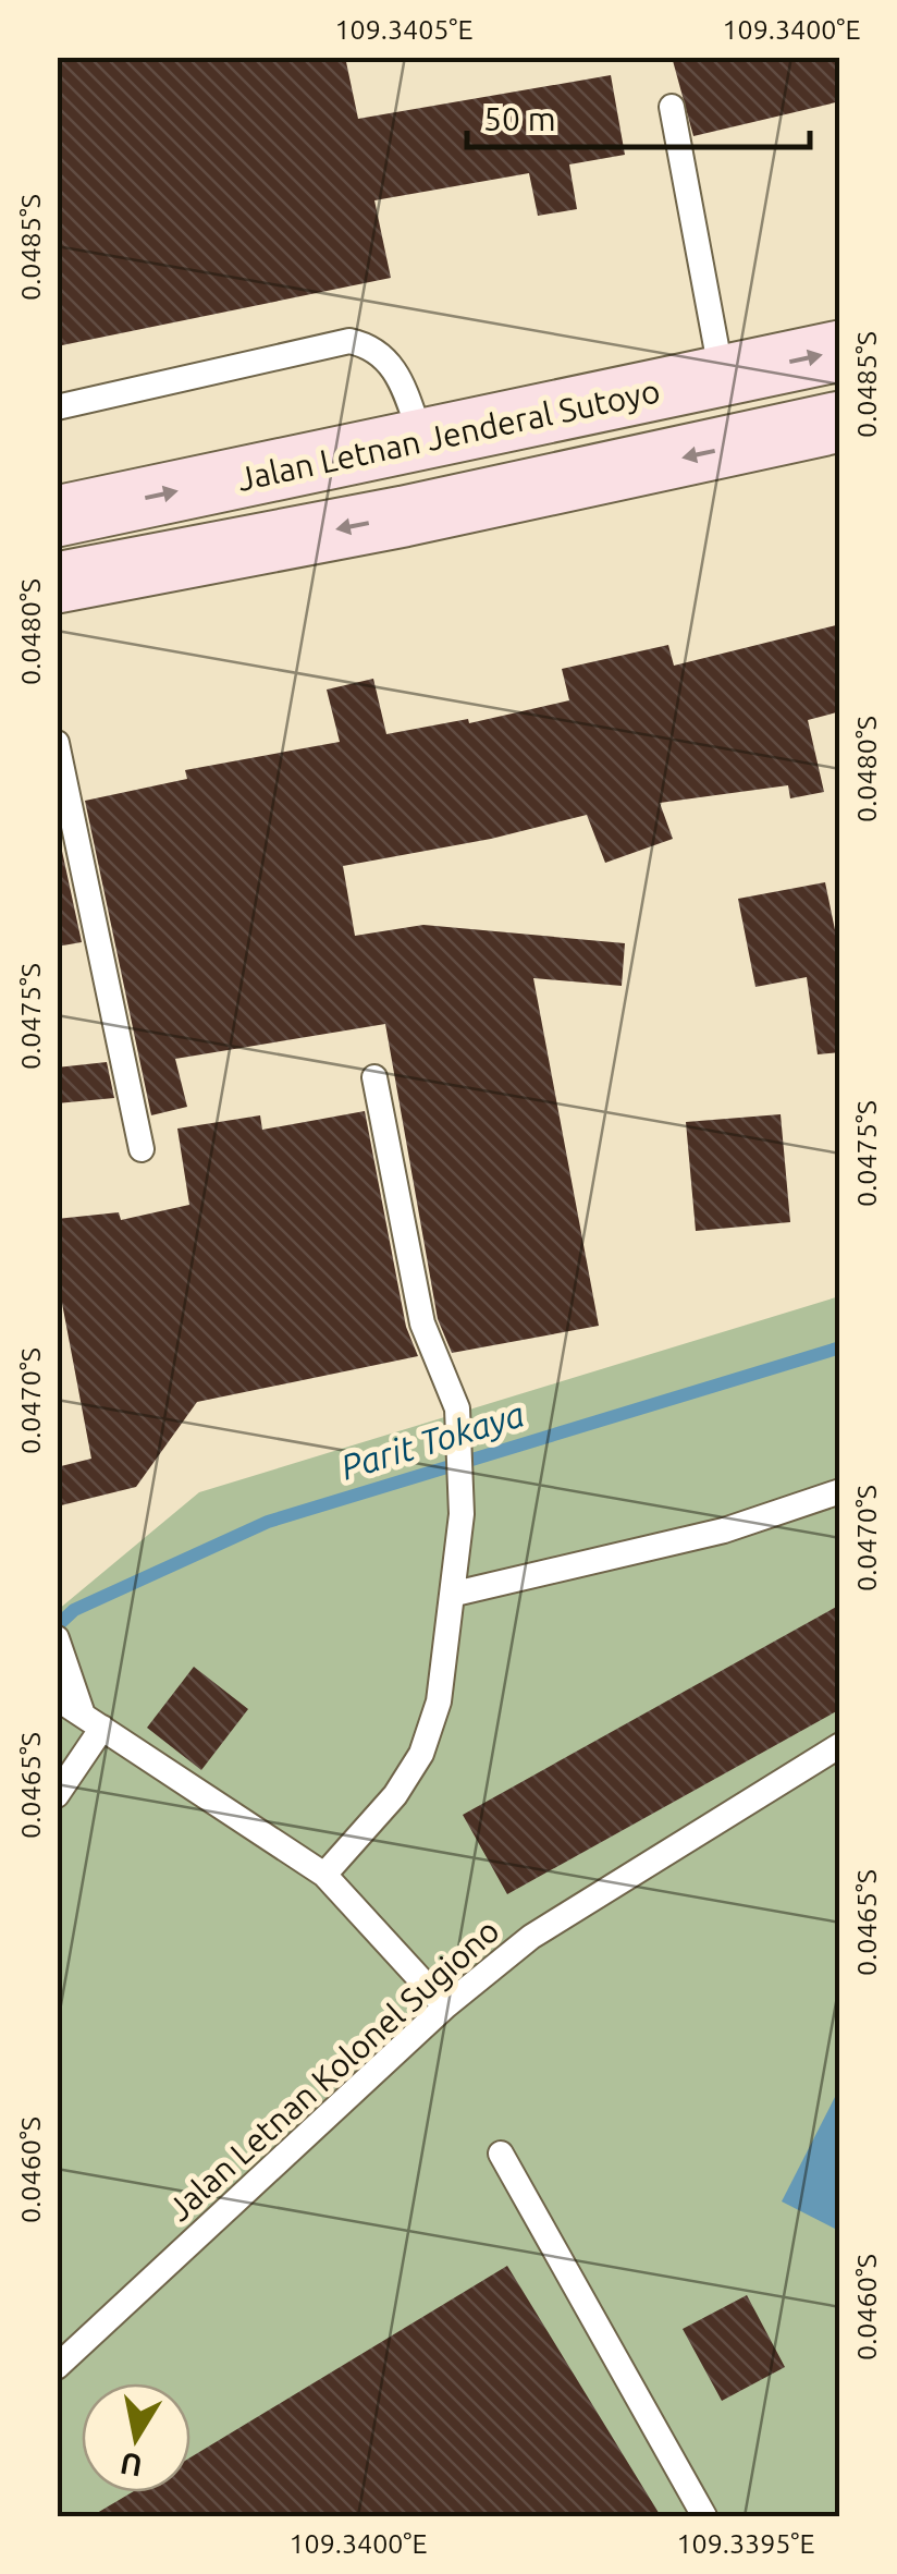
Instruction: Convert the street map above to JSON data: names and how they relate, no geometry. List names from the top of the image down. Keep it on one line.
{"streets":{"street":["Jalan Letnan Jenderal Sutoyo"],"lane":["Jalan Letnan Kolonel Sugiono"]},"water":["Parit Tokaya"],"scale_bar":"50 m","north":"bottom","coordinates":["109.3405°E","109.3400°E","0.0485°S","0.0480°S","0.0475°S","0.0470°S","0.0465°S","0.0460°S","109.3395°E"]}
